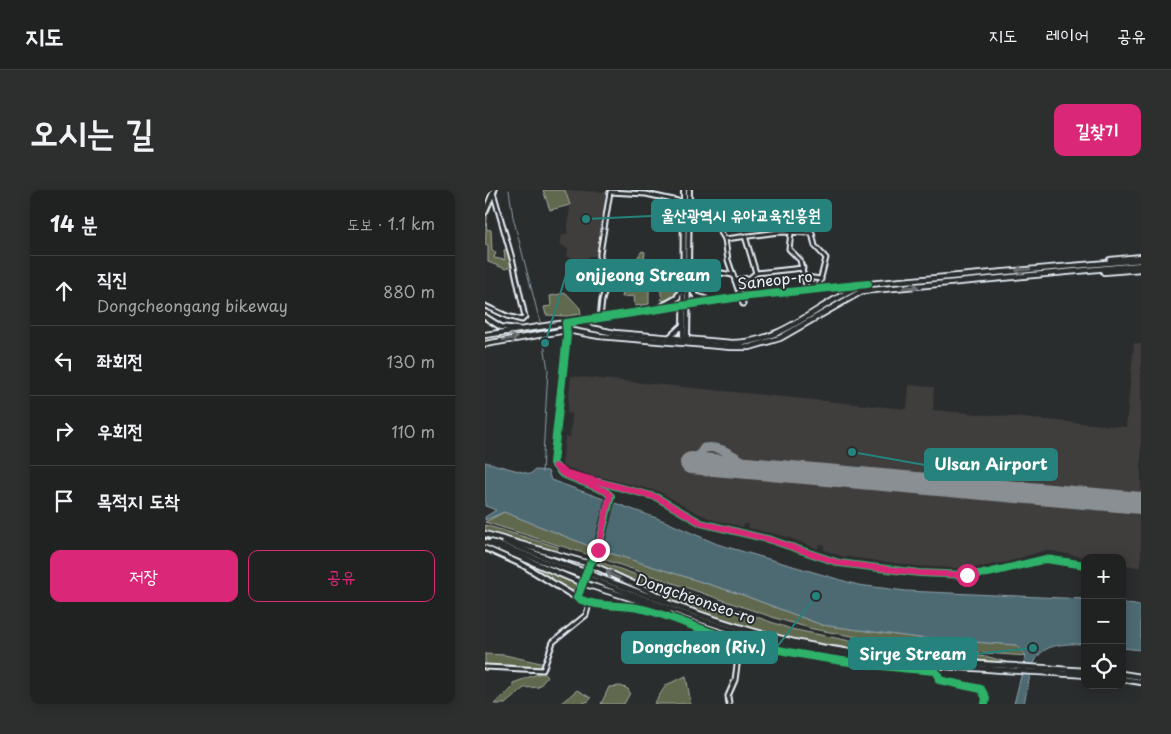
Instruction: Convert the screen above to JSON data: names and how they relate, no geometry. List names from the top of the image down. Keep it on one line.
{"streets":{"main road":["Saneop-ro","Dongcheonseo-ro"]},"one_way":["Saneop-ro"],"places":["울산광역시 유아교육진흥원","onjjeong Stream","Ulsan Airport","Dongcheon (Riv.)","Sirye Stream"],"page":{"header":"지도","nav":["지도","레이어","공유"],"title":"오시는 길","buttons":["길찾기",["저장","공유"]],"heading":["14 분","도보 · 1.1 km"],"list":[["직진","Dongcheongang bikeway","880 m"],["좌회전","130 m"],["우회전","110 m"],"목적지 도착"],"map_buttons":["+","−"]}}
